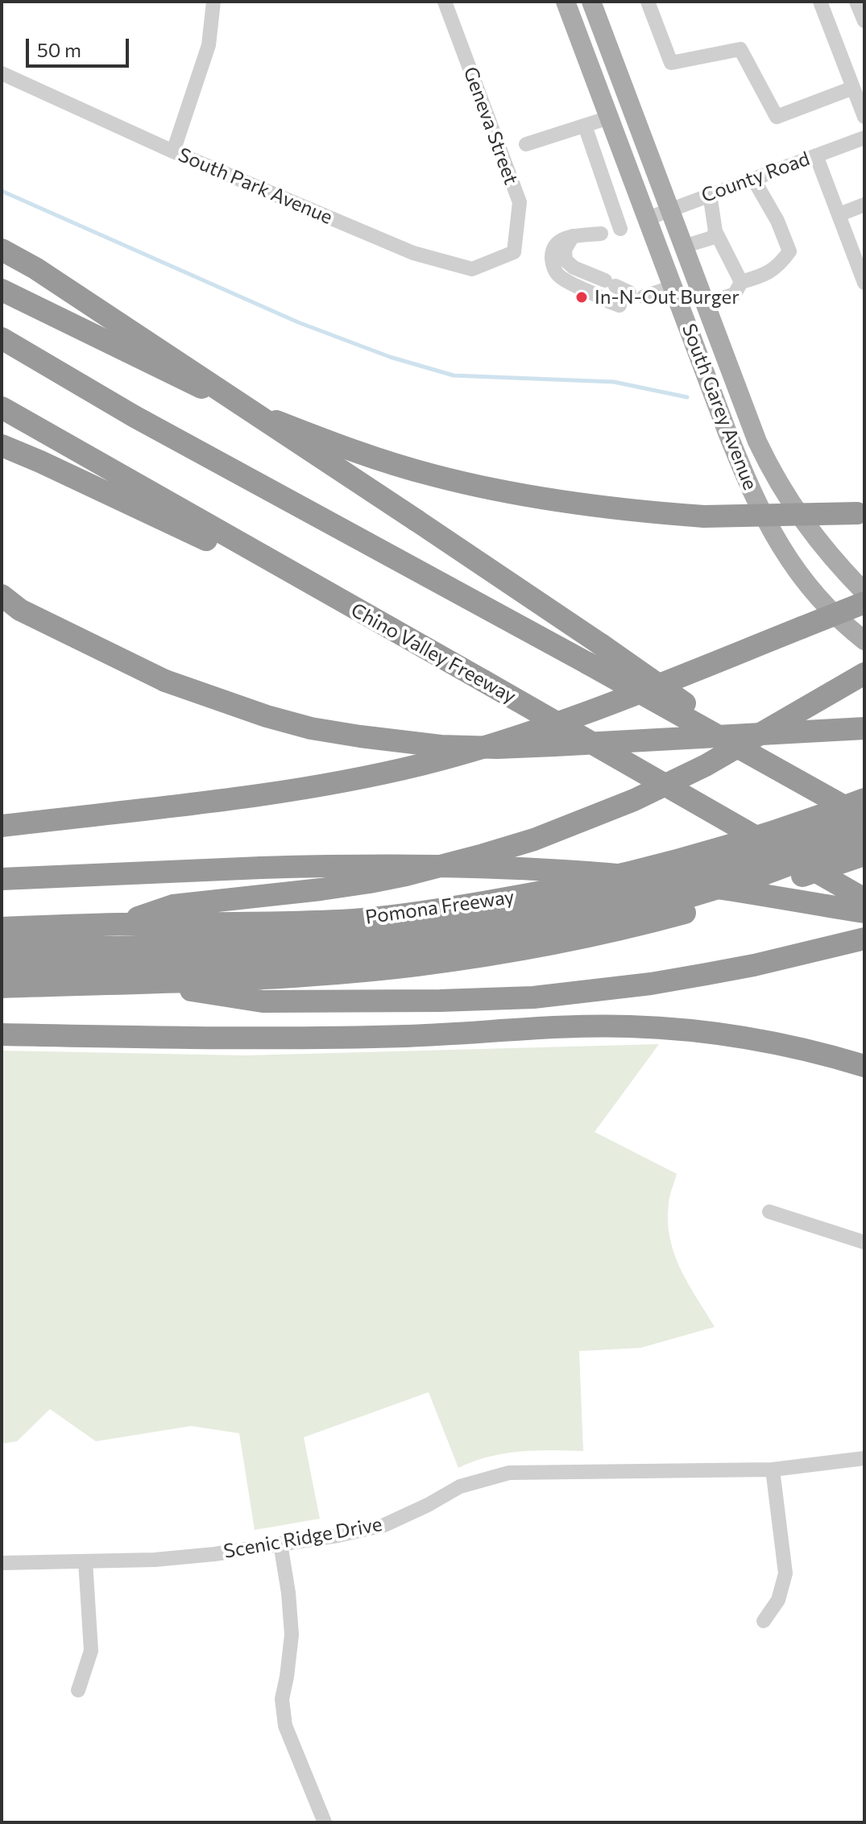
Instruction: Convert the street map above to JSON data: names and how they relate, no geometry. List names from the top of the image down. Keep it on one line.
{"streets":{"highway":["Chino Valley Freeway","Pomona Freeway"],"main road":["South Garey Avenue"],"street":["Geneva Street","County Road","South Park Avenue","Scenic Ridge Drive"]},"crossings":[["Geneva Street","South Park Avenue"],["County Road","South Garey Avenue"]],"places":["In-N-Out Burger"],"scale_bar":"50 m"}
